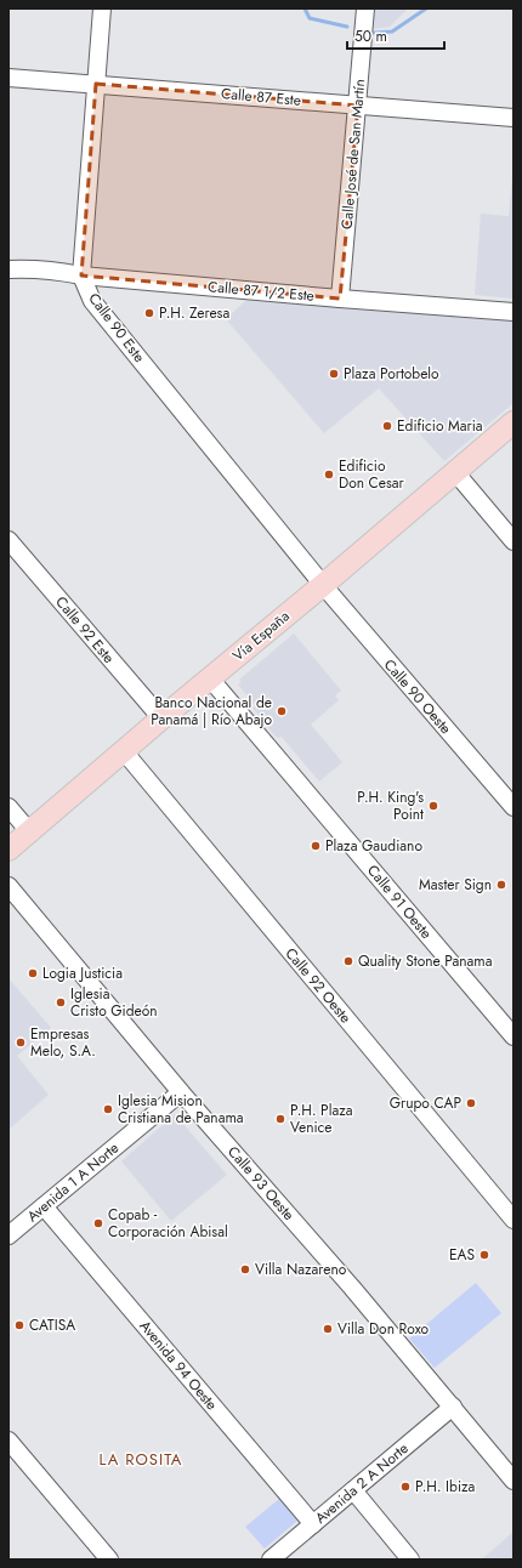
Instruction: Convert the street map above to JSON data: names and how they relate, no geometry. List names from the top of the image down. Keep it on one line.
{"streets":{"main road":["Vía España"],"street":["Calle 87 Este","Calle José de San Martín","Calle 87 1/2 Este","Calle 90 Este","Calle 92 Este","Calle 90 Oeste","Calle 91 Oeste","Calle 92 Oeste","Avenida 1 A Norte","Calle 93 Oeste","Avenida 94 Oeste","Avenida 2 A Norte"]},"crossings":[["Calle 87 Este","Calle José de San Martín"],["Calle 87 Este","Calle 90 Este"],["Calle José de San Martín","Calle 87 1/2 Este"],["Calle 87 1/2 Este","Calle 90 Este"],["Calle 90 Este","Vía España"],["Calle 90 Este","Calle 90 Oeste"],["Calle 92 Este","Vía España"],["Vía España","Calle 90 Oeste"],["Vía España","Calle 91 Oeste"],["Vía España","Calle 92 Oeste"],["Avenida 1 A Norte","Calle 93 Oeste"],["Avenida 1 A Norte","Avenida 94 Oeste"],["Calle 93 Oeste","Avenida 2 A Norte"],["Avenida 94 Oeste","Avenida 2 A Norte"]],"districts":["LA ROSITA"],"places":["P.H. Zeresa","Plaza Portobelo","Edificio Maria","Edificio Don Cesar","Banco Nacional de Panamá | Río Abajo","P.H. King's Point","Plaza Gaudiano","Master Sign","Quality Stone Panama","Logia Justicia","Iglesia Cristo Gideón","Empresas Melo, S.A.","Grupo CAP","Iglesia Mision Cristiana de Panama","P.H. Plaza Venice","Copab - Corporación Abisal","EAS","Villa Nazareno","CATISA","Villa Don Roxo","P.H. Ibiza"],"scale_bar":"50 m"}
